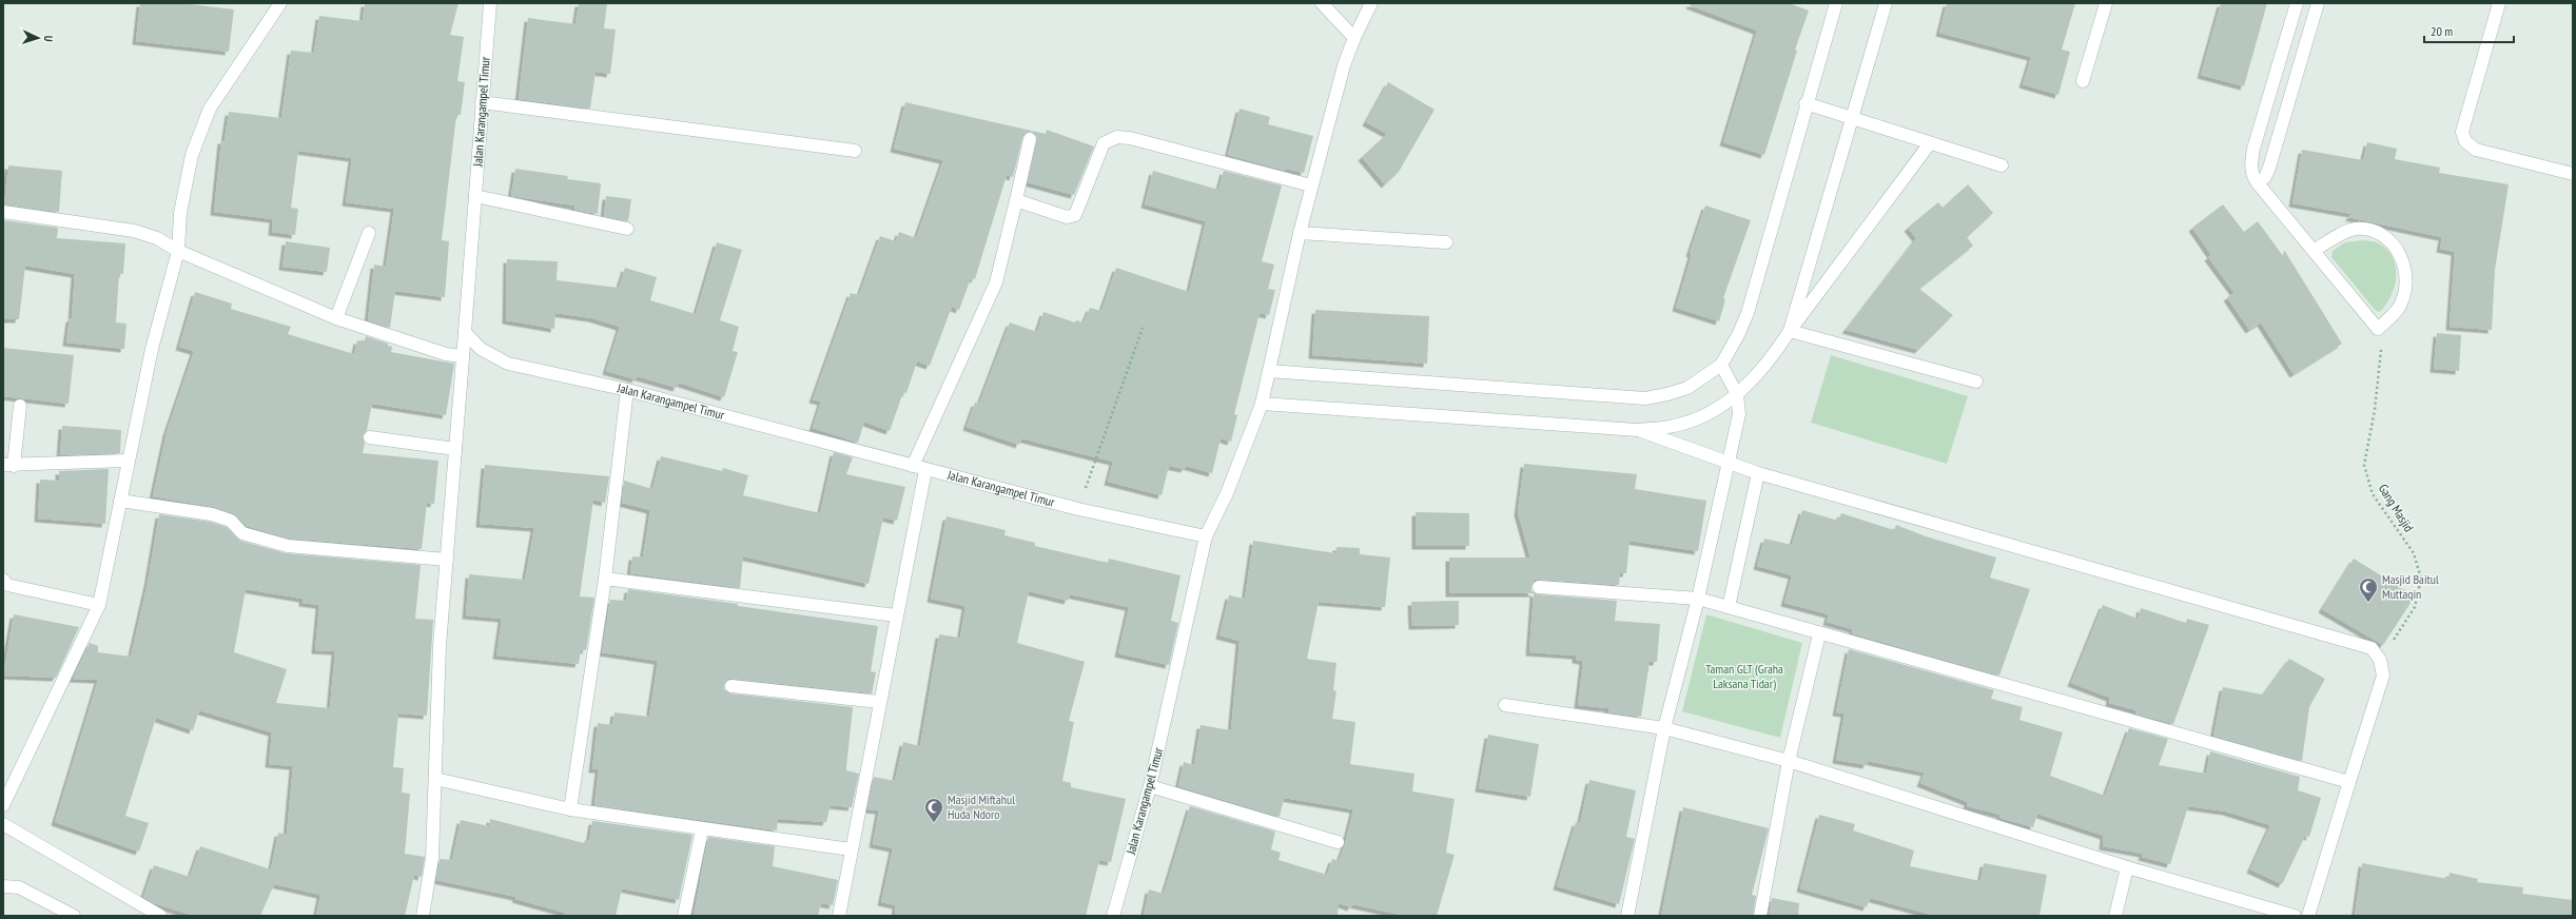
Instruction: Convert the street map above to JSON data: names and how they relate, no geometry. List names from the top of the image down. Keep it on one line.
{"streets":{"street":["Jalan Karangampel Timur"],"path":["Gang Masjid"]},"parks":["Taman GLT (Graha Laksana Tidar)"],"places":{"mosque":["Masjid Baitul Muttaqin","Masjid Miftahul Huda Ndoro"]},"scale_bar":"20 m","north":"right"}
